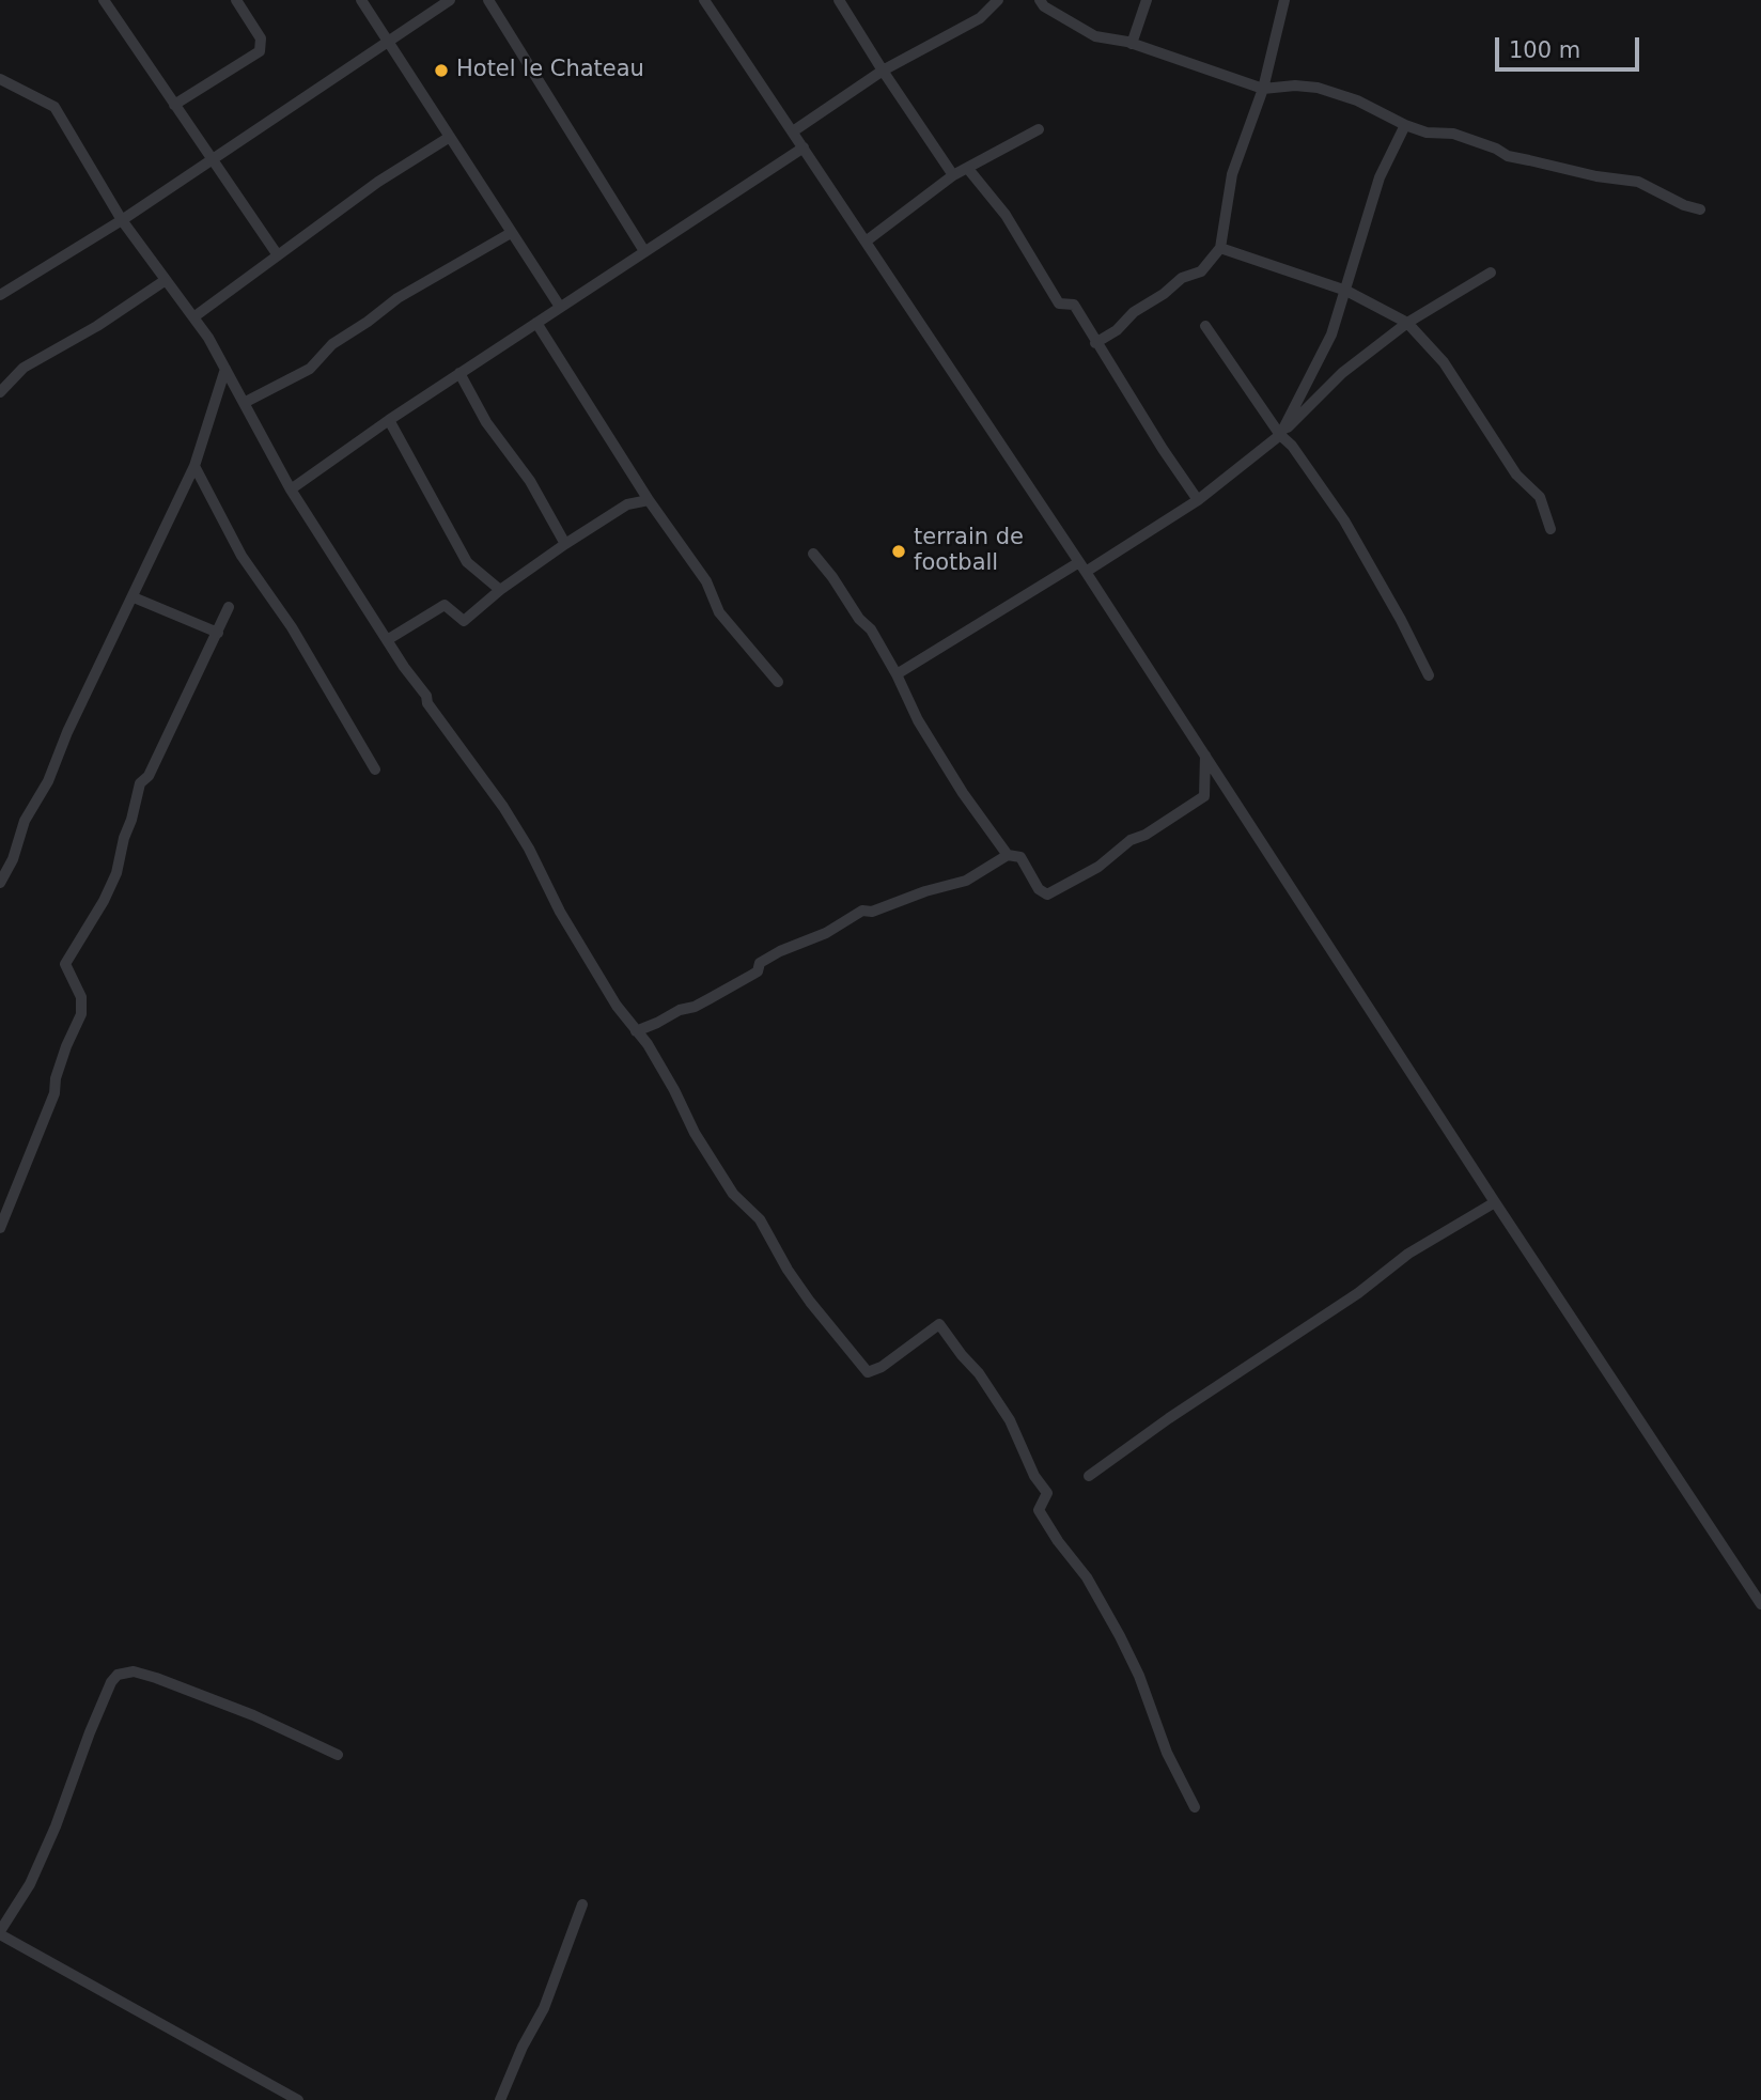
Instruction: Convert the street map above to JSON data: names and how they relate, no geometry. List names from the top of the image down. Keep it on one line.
{"places":["Hotel le Chateau","terrain de football"],"scale_bar":"100 m"}
